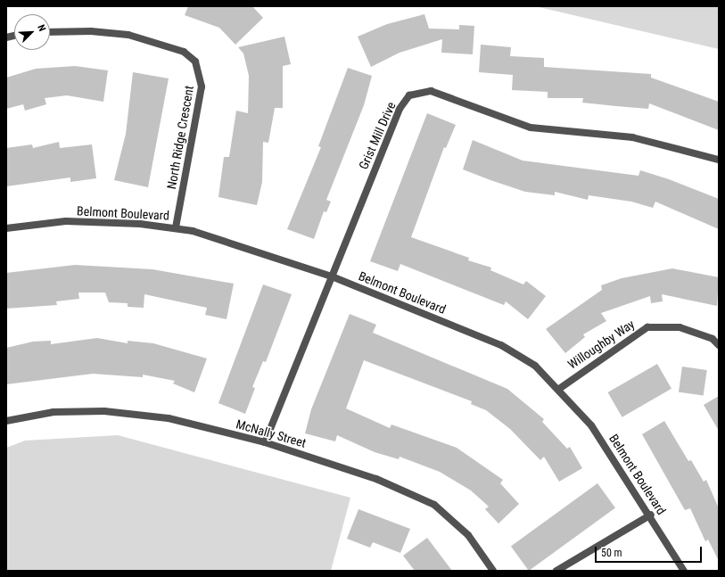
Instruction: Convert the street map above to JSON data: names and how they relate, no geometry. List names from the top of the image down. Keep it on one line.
{"streets":{"street":["Grist Mill Drive","North Ridge Crescent","Belmont Boulevard","Willoughby Way","McNally Street"]},"crossings":[["Grist Mill Drive","Belmont Boulevard"],["Grist Mill Drive","McNally Street"],["North Ridge Crescent","Belmont Boulevard"],["Belmont Boulevard","Willoughby Way"]],"scale_bar":"50 m","north":"top right"}
